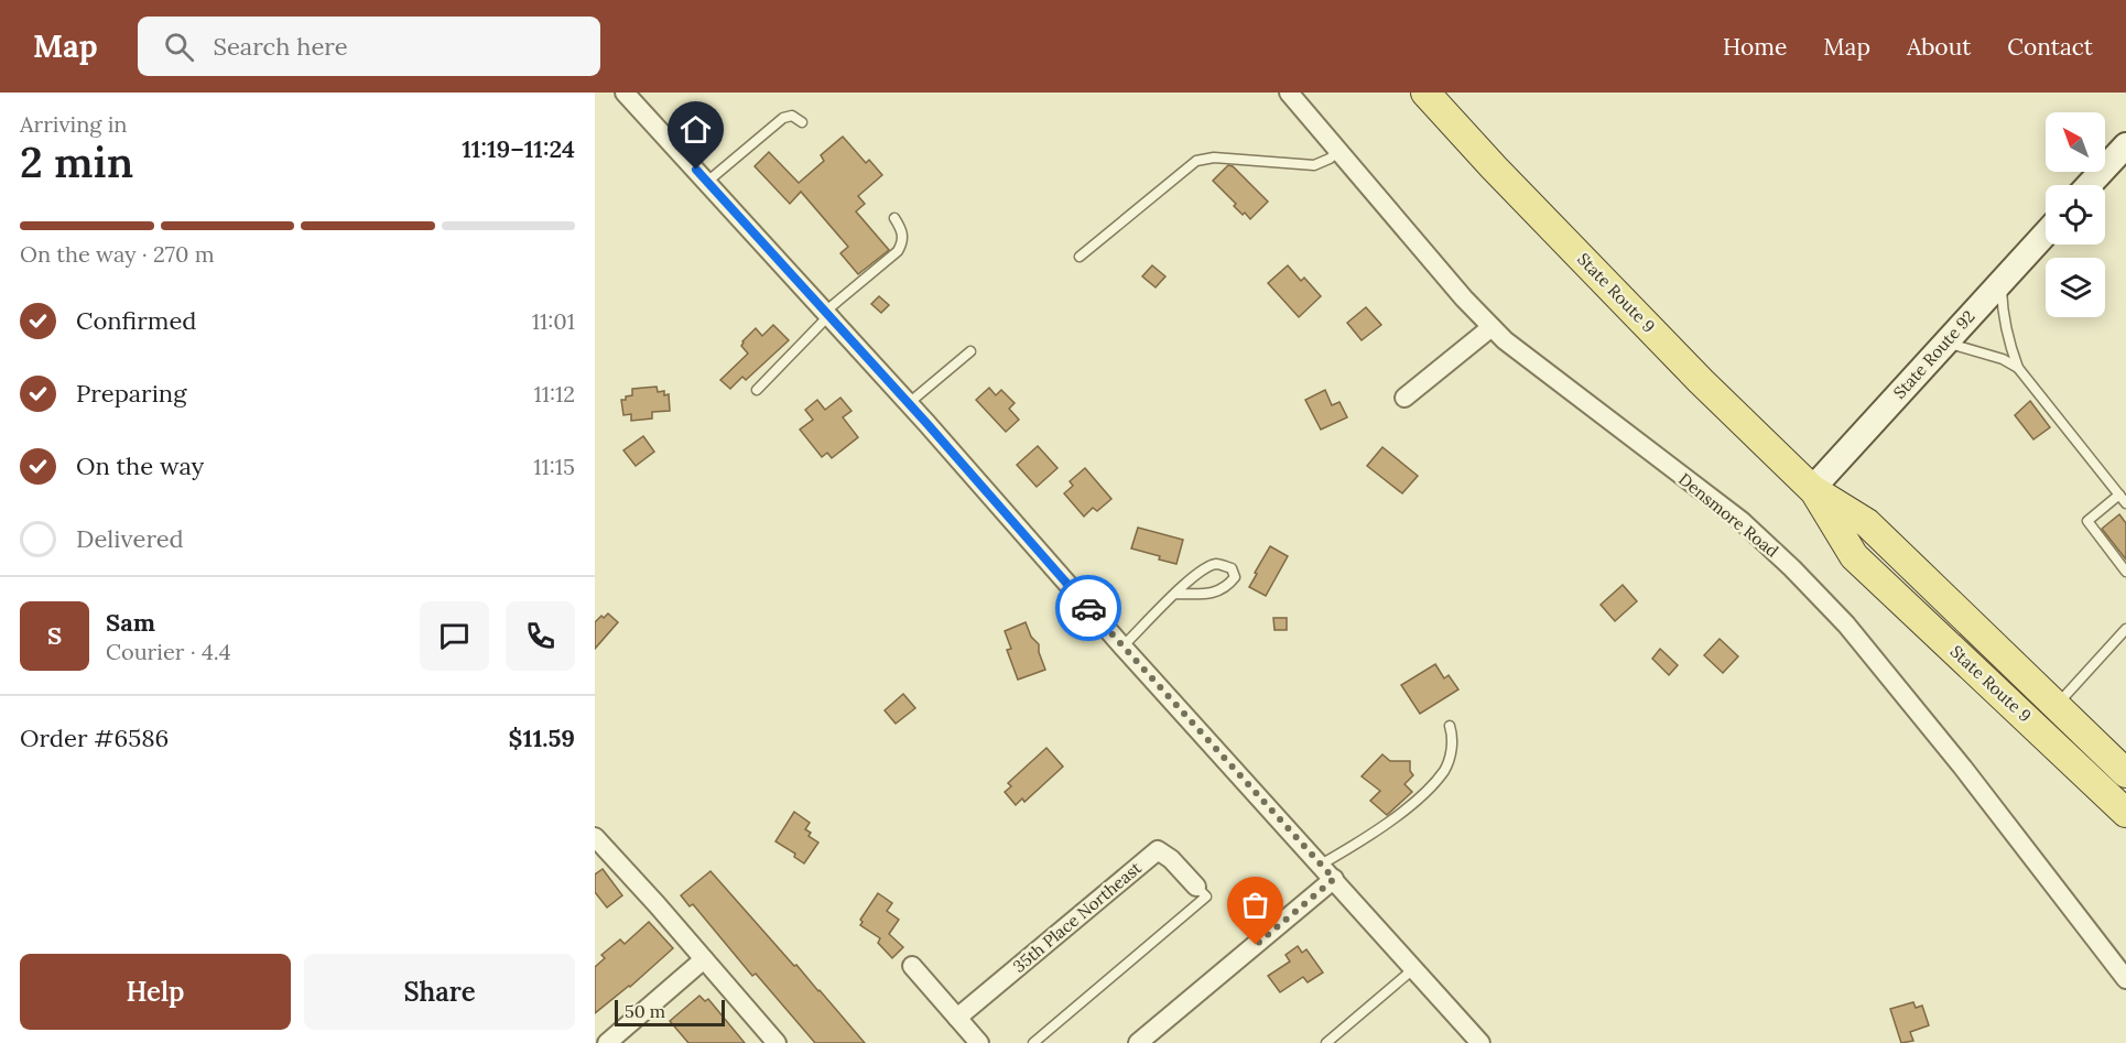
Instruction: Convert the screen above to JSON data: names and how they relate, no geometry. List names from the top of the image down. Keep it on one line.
{"streets":{"main road":["State Route 9","State Route 92"],"street":["Densmore Road","35th Place Northeast"]},"crossings":[["State Route 9","State Route 92"]],"scale_bar":"50 m","north":"top left","page":{"header":"Map","search":"Search here","nav":["Home","Map","About","Contact"],"heading":["2 min","Arriving in","11:19–11:24"],"panel":["Sam","Courier · 4.4","Order #6586","$11.59"],"bar":"On the way · 270 m","list":[["Confirmed","11:01"],["Preparing","11:12"],["On the way","11:15"],"Delivered"],"round":"S","buttons":["Help","Share"],"scale":"50 m"}}
